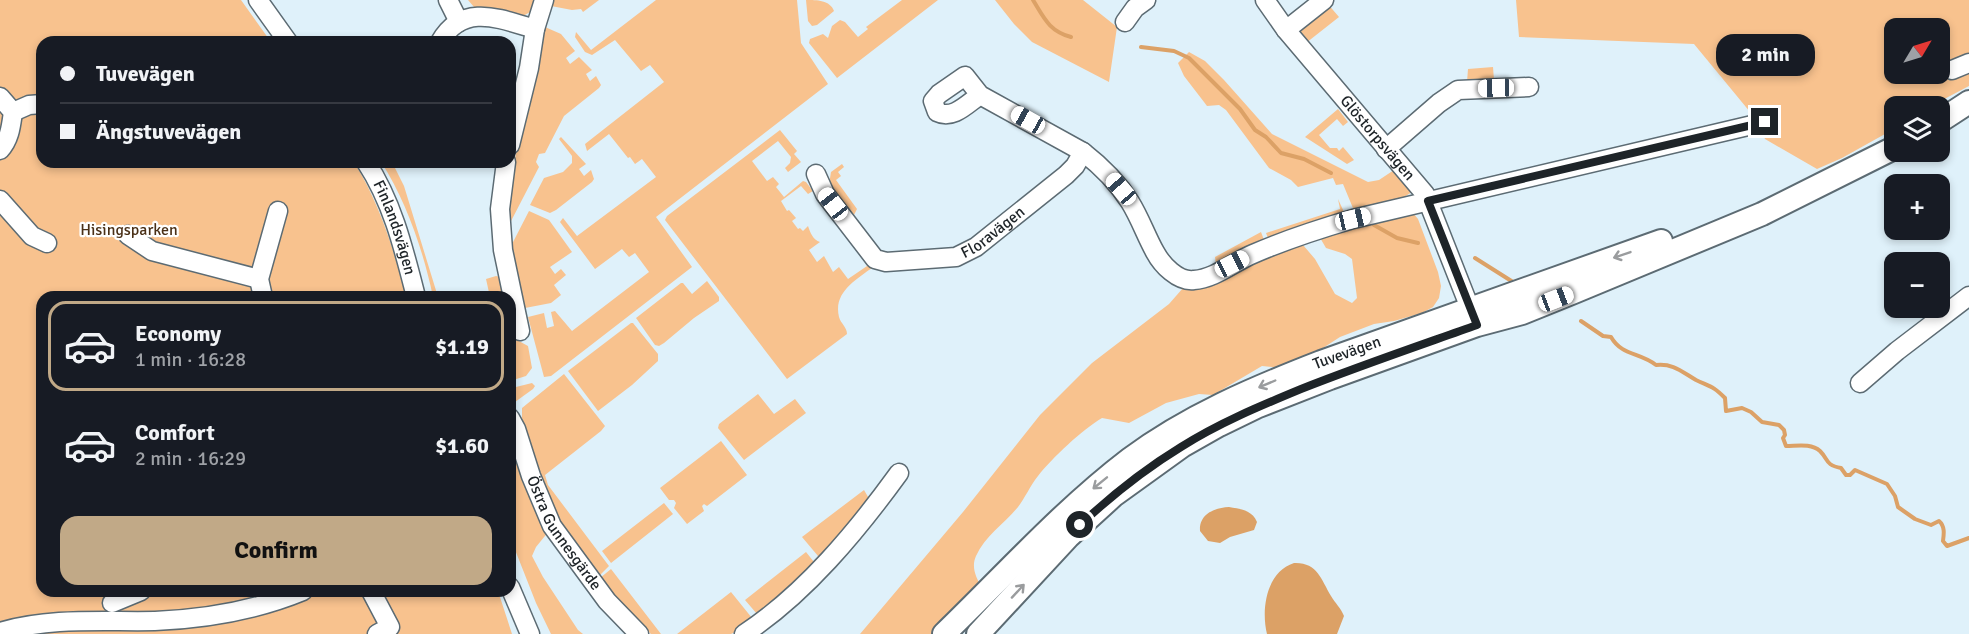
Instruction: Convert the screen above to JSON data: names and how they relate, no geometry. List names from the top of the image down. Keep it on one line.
{"streets":{"main road":["Tuvevägen"],"street":["Glöstorpsvägen","Finlandsvägen","Floravägen","Östra Gunnesgärde"]},"crossings":[["Glöstorpsvägen","Tuvevägen"]],"parks":["Hisingsparken"],"north":"top right","page":{"map_buttons":["+","−"],"bubble":"2 min","banner":["Tuvevägen","Ängstuvevägen"],"list":[{"name":"Economy","note":"1 min · 16:28","value":"$1.19"},{"name":"Comfort","note":"2 min · 16:29","value":"$1.60"}],"buttons":"Confirm"}}
